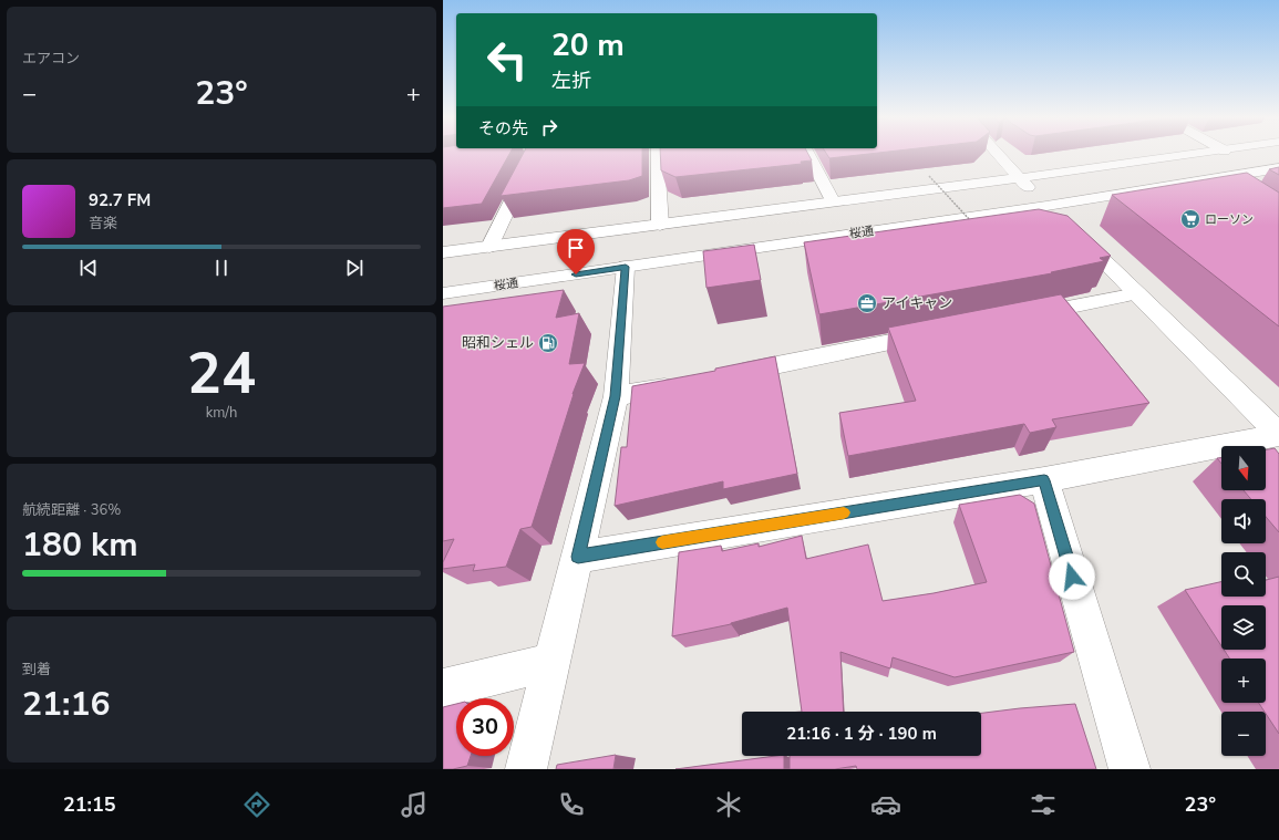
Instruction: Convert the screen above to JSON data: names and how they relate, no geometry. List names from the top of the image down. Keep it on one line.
{"streets":{"street":["桜通"]},"places":{"supermarket":["ローソン"],"office":["アイキャン"],"fuel station":["昭和シェル"]},"north":"bottom","page":{"tile":["エアコン",["24","km/h"],["航続距離 · 36%","180 km"],["到着","21:16"]],"turn":["20 m","左折"],"heat":["−","23°","+"],"then":"その先","song":["92.7 FM","音楽"],"map_buttons":["+","−"],"limit":"30","trip":"21:16 · 1 分 · 190 m","tabs":["21:15","23°"]}}
